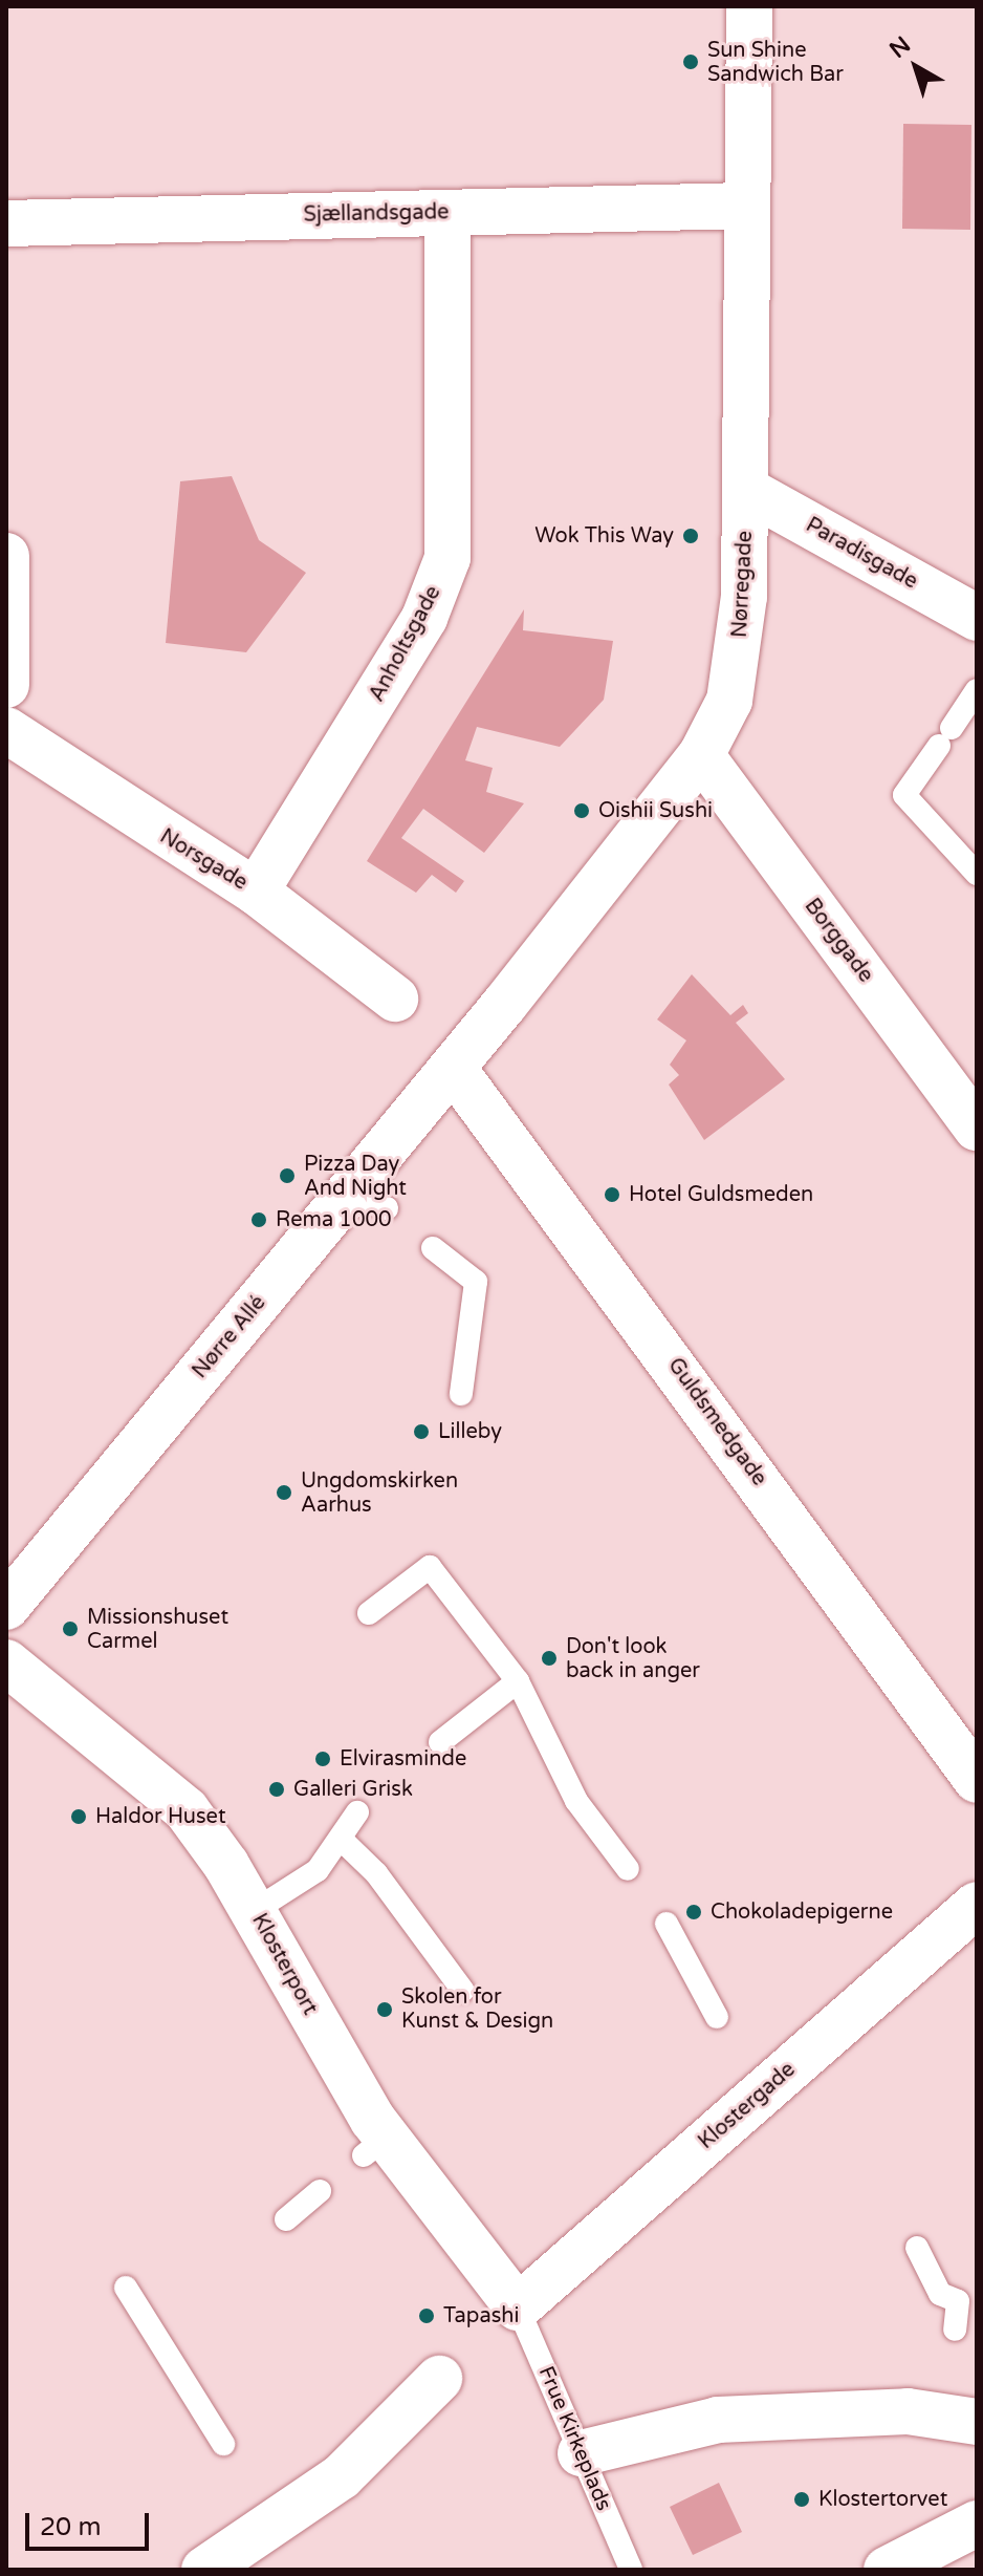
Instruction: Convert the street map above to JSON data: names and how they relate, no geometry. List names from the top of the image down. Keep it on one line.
{"streets":{"street":["Sjællandsgade","Paradisgade","Nørregade","Anholtsgade","Norsgade","Borggade","Nørre Allé","Guldsmedgade","Klosterport","Klostergade"],"lane":["Frue Kirkeplads"]},"crossings":[["Sjællandsgade","Nørregade"],["Sjællandsgade","Anholtsgade"],["Paradisgade","Nørregade"],["Nørregade","Borggade"],["Nørregade","Nørre Allé"],["Nørregade","Guldsmedgade"],["Anholtsgade","Norsgade"],["Nørre Allé","Guldsmedgade"],["Klosterport","Klostergade"],["Klosterport","Frue Kirkeplads"],["Klostergade","Frue Kirkeplads"]],"places":["Sun Shine Sandwich Bar","Wok This Way","Oishii Sushi","Pizza Day And Night","Hotel Guldsmeden","Rema 1000","Lilleby","Ungdomskirken Aarhus","Missionshuset Carmel","Don't look back in anger","Elvirasminde","Galleri Grisk","Haldor Huset","Chokoladepigerne","Skolen for Kunst & Design","Tapashi","Klostertorvet"],"scale_bar":"20 m","north":"top left"}
